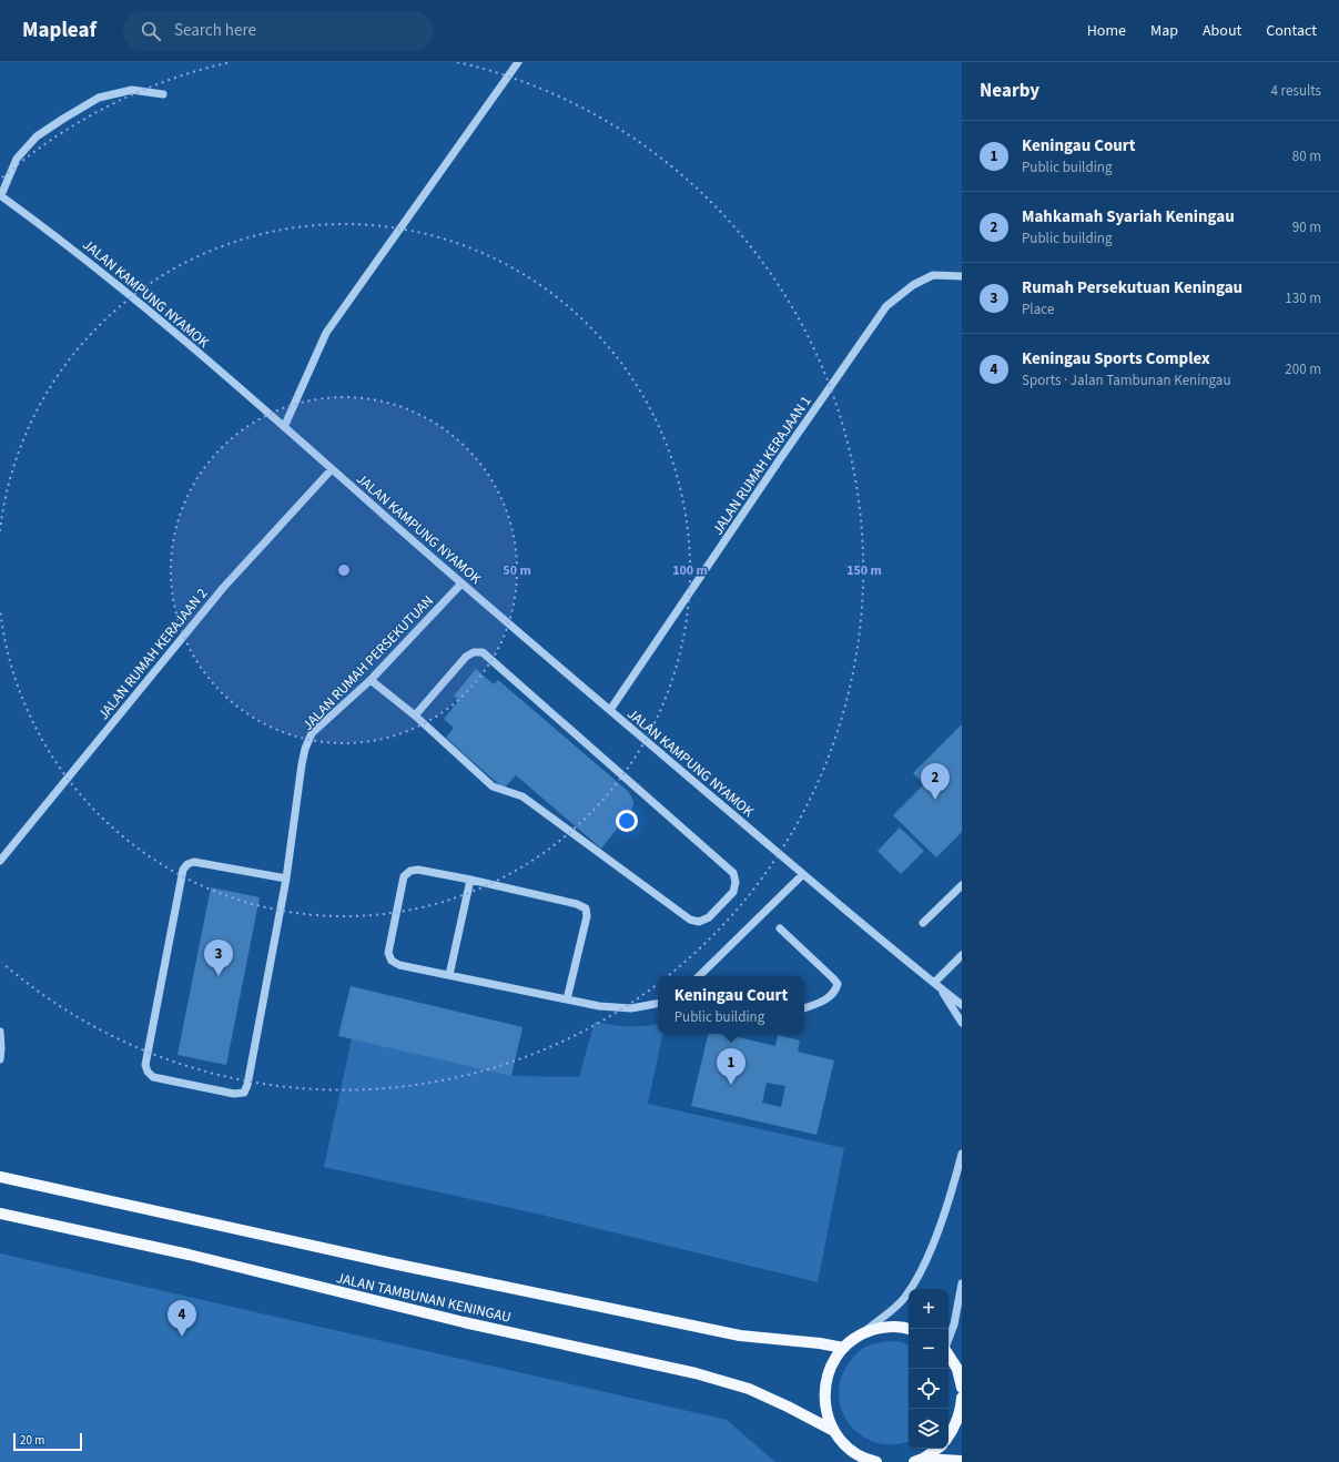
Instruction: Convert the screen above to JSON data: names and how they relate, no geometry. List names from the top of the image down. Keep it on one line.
{"streets":{"main road":["JALAN TAMBUNAN KENINGAU"],"street":["JALAN KAMPUNG NYAMOK","JALAN RUMAH KERAJAAN 1","JALAN RUMAH KERAJAAN 2","JALAN RUMAH PERSEKUTUAN"]},"crossings":[["JALAN KAMPUNG NYAMOK","JALAN RUMAH KERAJAAN 1"],["JALAN KAMPUNG NYAMOK","JALAN RUMAH KERAJAAN 2"],["JALAN KAMPUNG NYAMOK","JALAN RUMAH PERSEKUTUAN"]],"scale_bar":"20 m","page":{"header":"Mapleaf","search":"Search here","nav":["Home","Map","About","Contact"],"heading":["Nearby","4 results"],"list":[{"mark":"1","name":"Keningau Court","note":"Public building","value":"80 m"},{"mark":"2","name":"Mahkamah Syariah Keningau","note":"Public building","value":"90 m"},{"mark":"3","name":"Rumah Persekutuan Keningau","note":"Place","value":"130 m"},{"mark":"4","name":"Keningau Sports Complex","note":"Sports · Jalan Tambunan Keningau","value":"200 m"}],"pins":["2","3","1","4"],"popup":["Keningau Court","Public building"],"map_buttons":["+","−"],"scale":"20 m"},"rings":["50 m","100 m","150 m"]}
